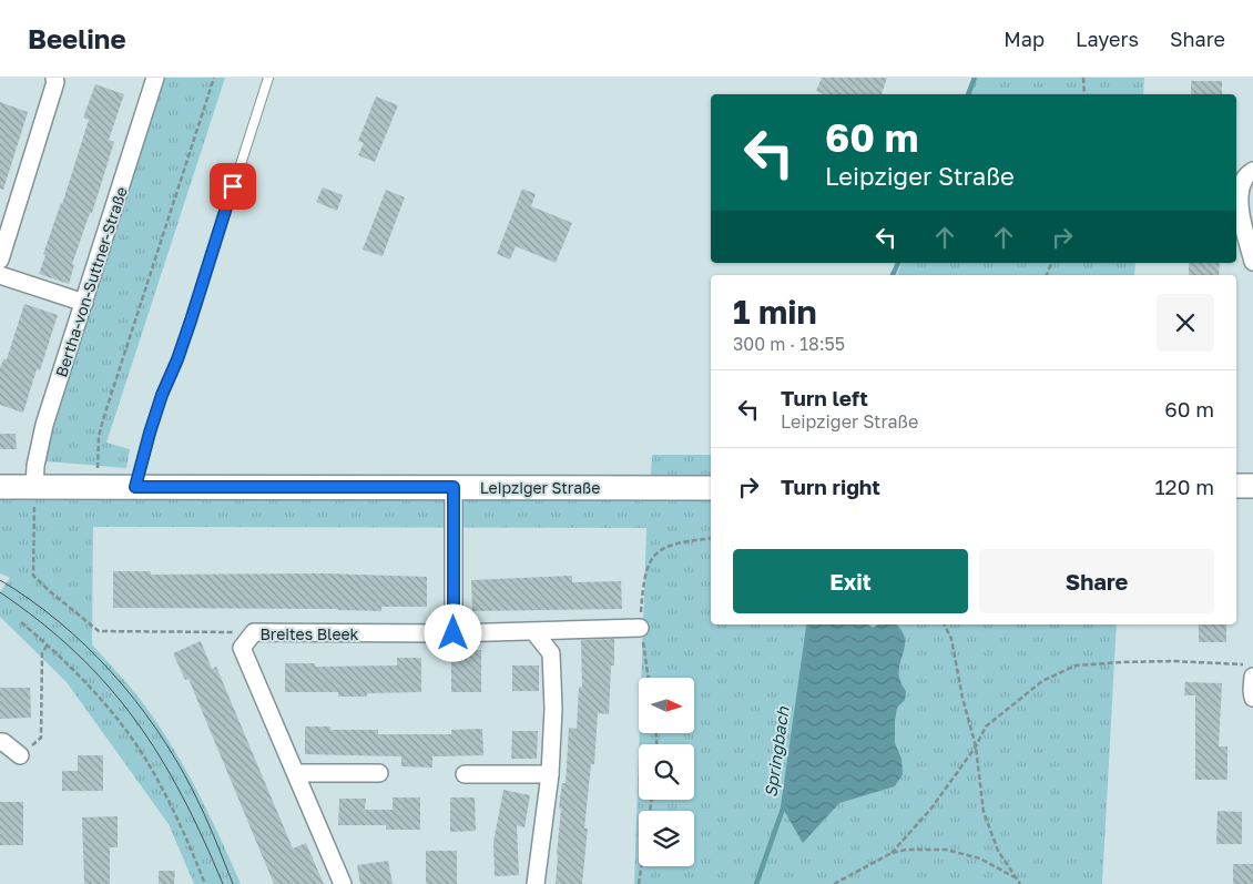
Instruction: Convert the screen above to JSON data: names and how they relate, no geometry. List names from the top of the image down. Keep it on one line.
{"streets":{"street":["Bertha-von-Suttner-Straße","Leipziger Straße","Breites Bleek"]},"crossings":[["Bertha-von-Suttner-Straße","Leipziger Straße"]],"water":["Springbach"],"north":"right","page":{"header":"Beeline","nav":["Map","Layers","Share"],"turn":["60 m","Leipziger Straße"],"heading":["1 min","300 m · 18:55"],"list":[{"name":"Turn left","note":"Leipziger Straße","value":"60 m"},{"name":"Turn right","value":"120 m"}],"buttons":["Exit","Share"]}}
